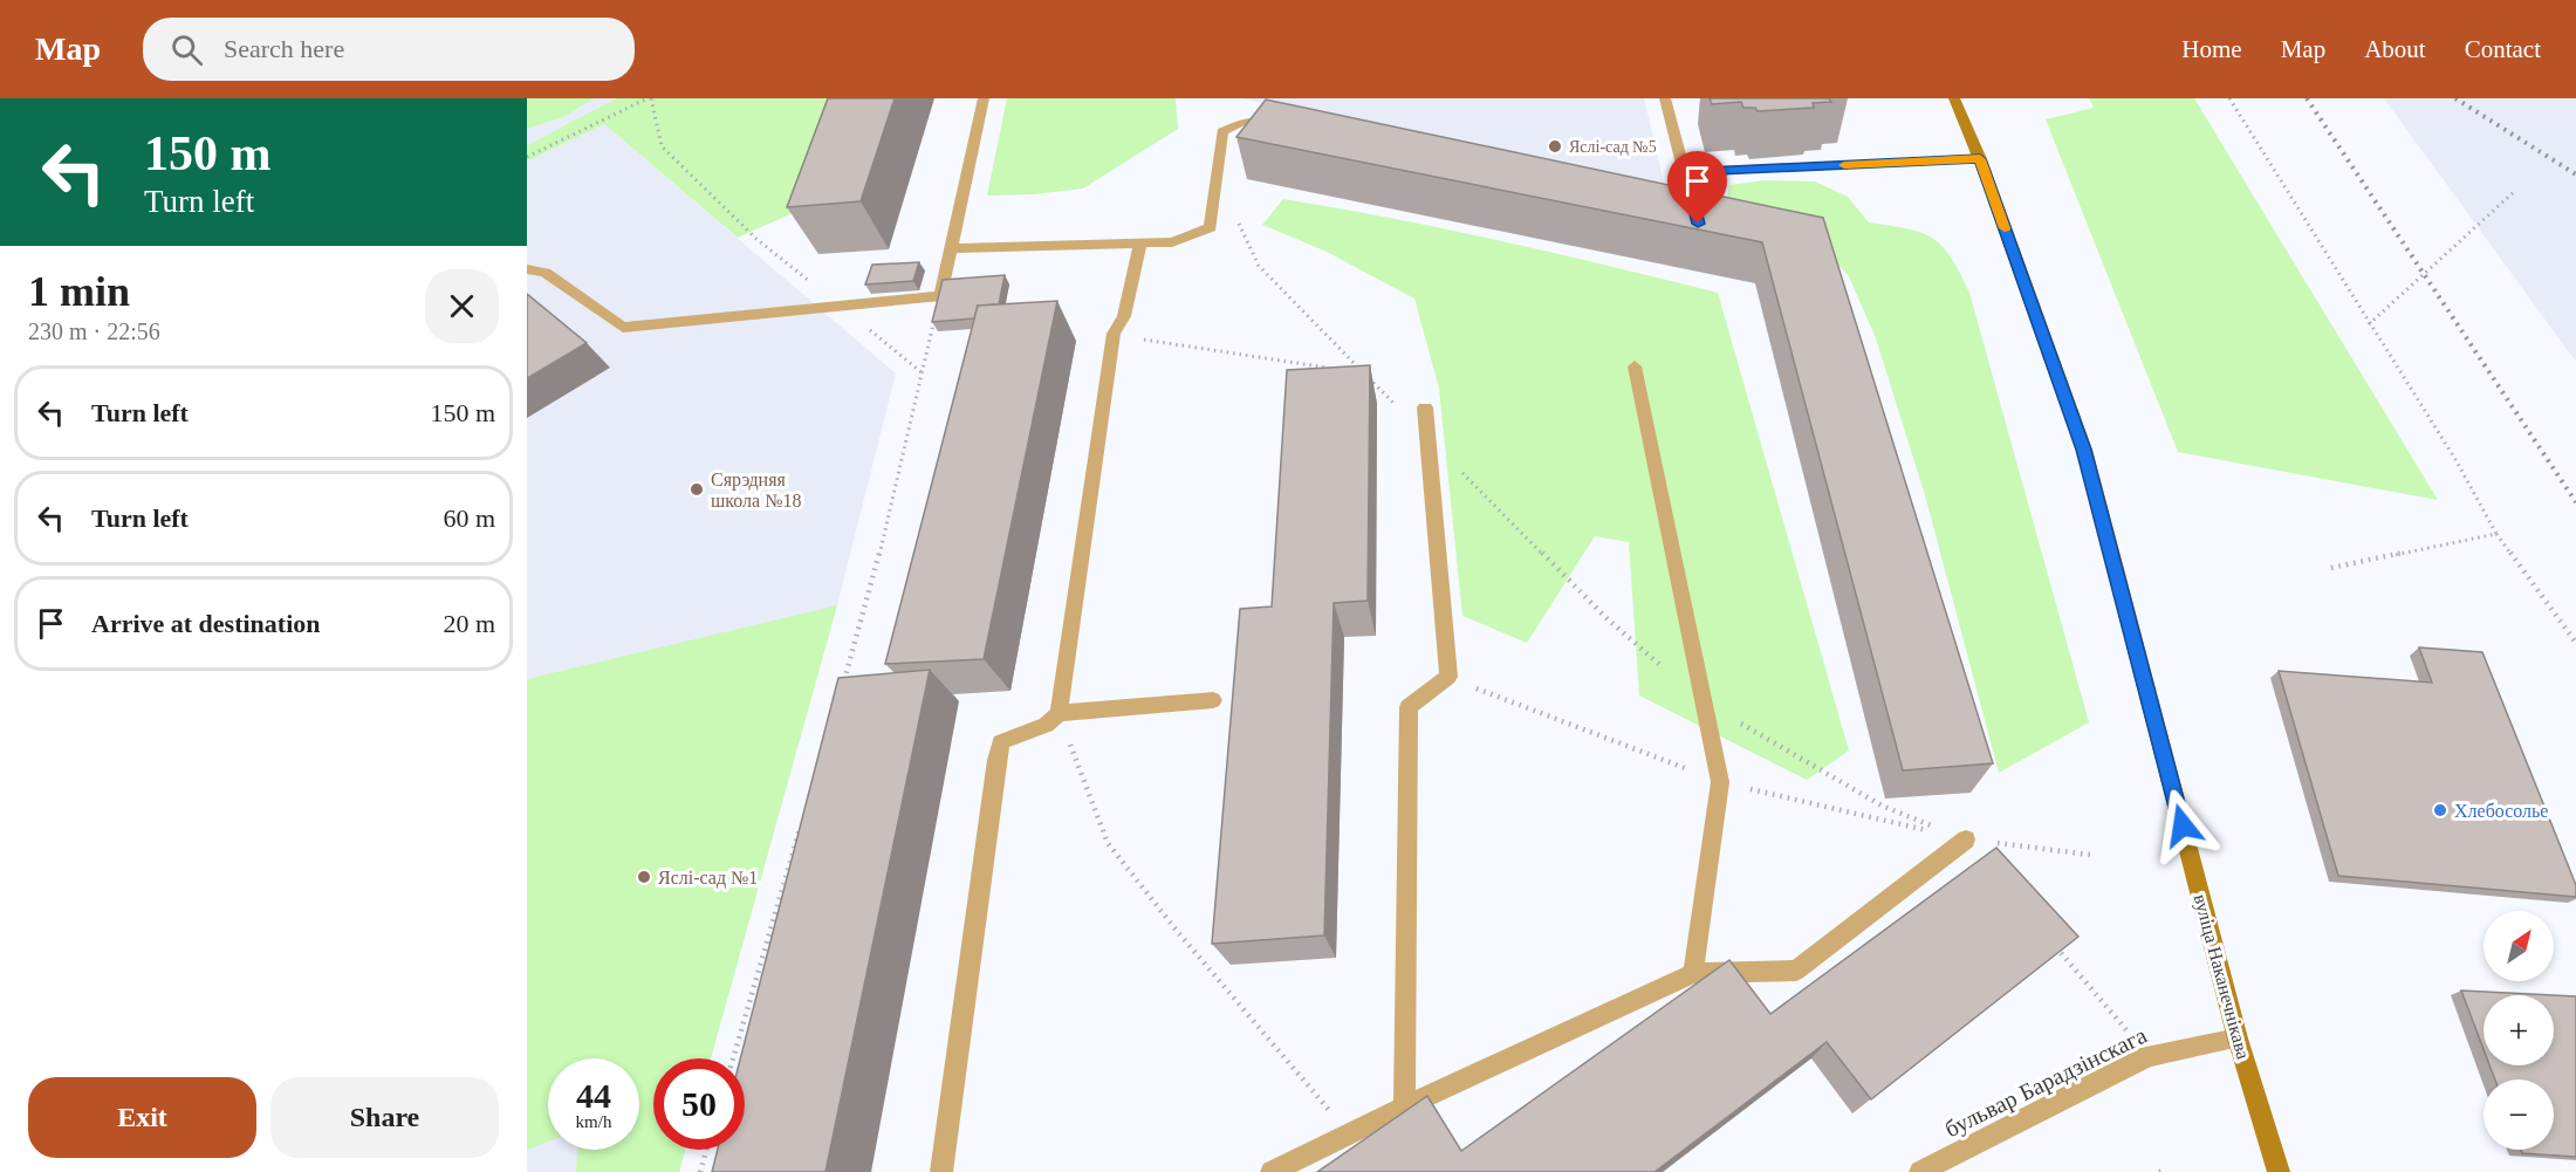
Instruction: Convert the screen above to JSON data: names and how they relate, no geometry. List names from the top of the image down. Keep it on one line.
{"streets":{"main road":["вуліца Наканечнікава"],"street":["бульвар Барадзінскага"]},"crossings":[["вуліца Наканечнікава","бульвар Барадзінскага"]],"places":["Яслі-сад №5","Сярэдняя школа №18","Хлебосолье","Яслі-сад №1"],"north":"top right","page":{"header":"Map","search":"Search here","nav":["Home","Map","About","Contact"],"turn":["150 m","Turn left"],"heading":["1 min","230 m · 22:56"],"list":[{"name":"Turn left","value":"150 m"},{"name":"Turn left","value":"60 m"},{"name":"Arrive at destination","value":"20 m"}],"map_buttons":["+","−"],"speed":"44 km/h","limit":"50","buttons":["Exit","Share"]}}
